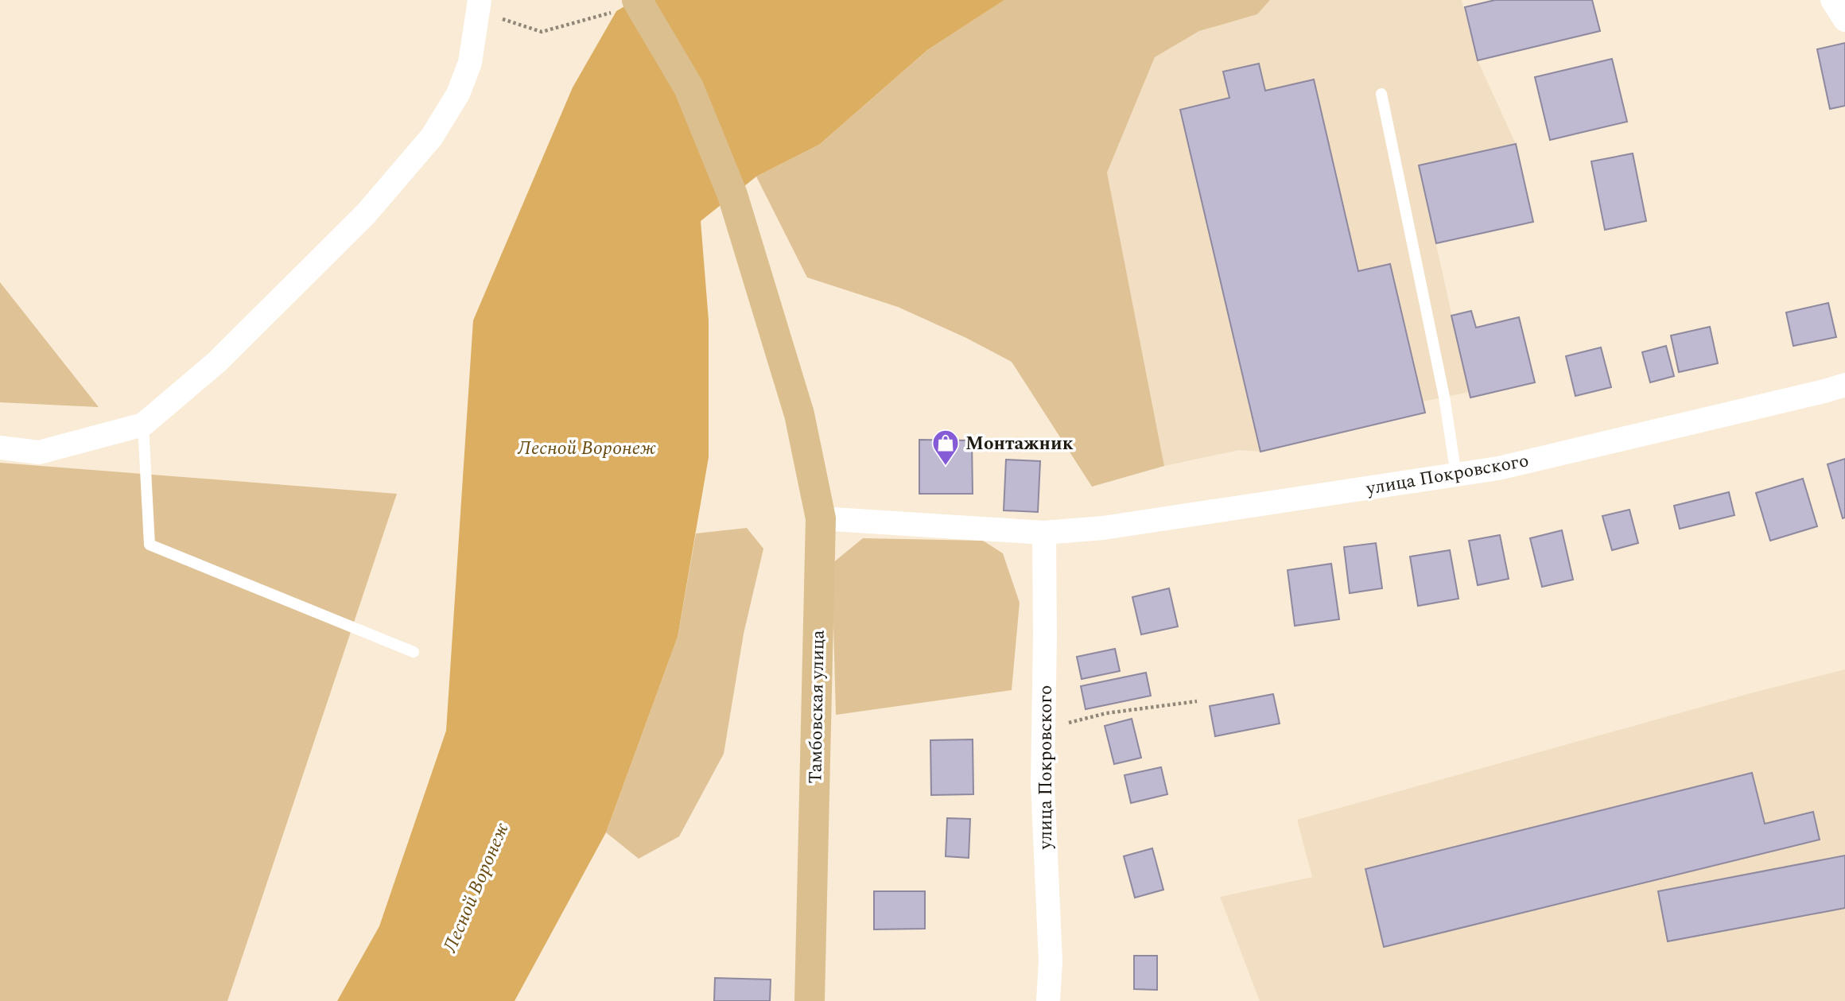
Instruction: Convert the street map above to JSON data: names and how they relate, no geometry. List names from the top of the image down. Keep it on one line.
{"streets":{"main road":["Тамбовская улица"],"street":["улица Покровского"]},"crossings":[["улица Покровского","Тамбовская улица"]],"water":["Лесной Воронеж"],"places":{"shop":["Монтажник"]}}
